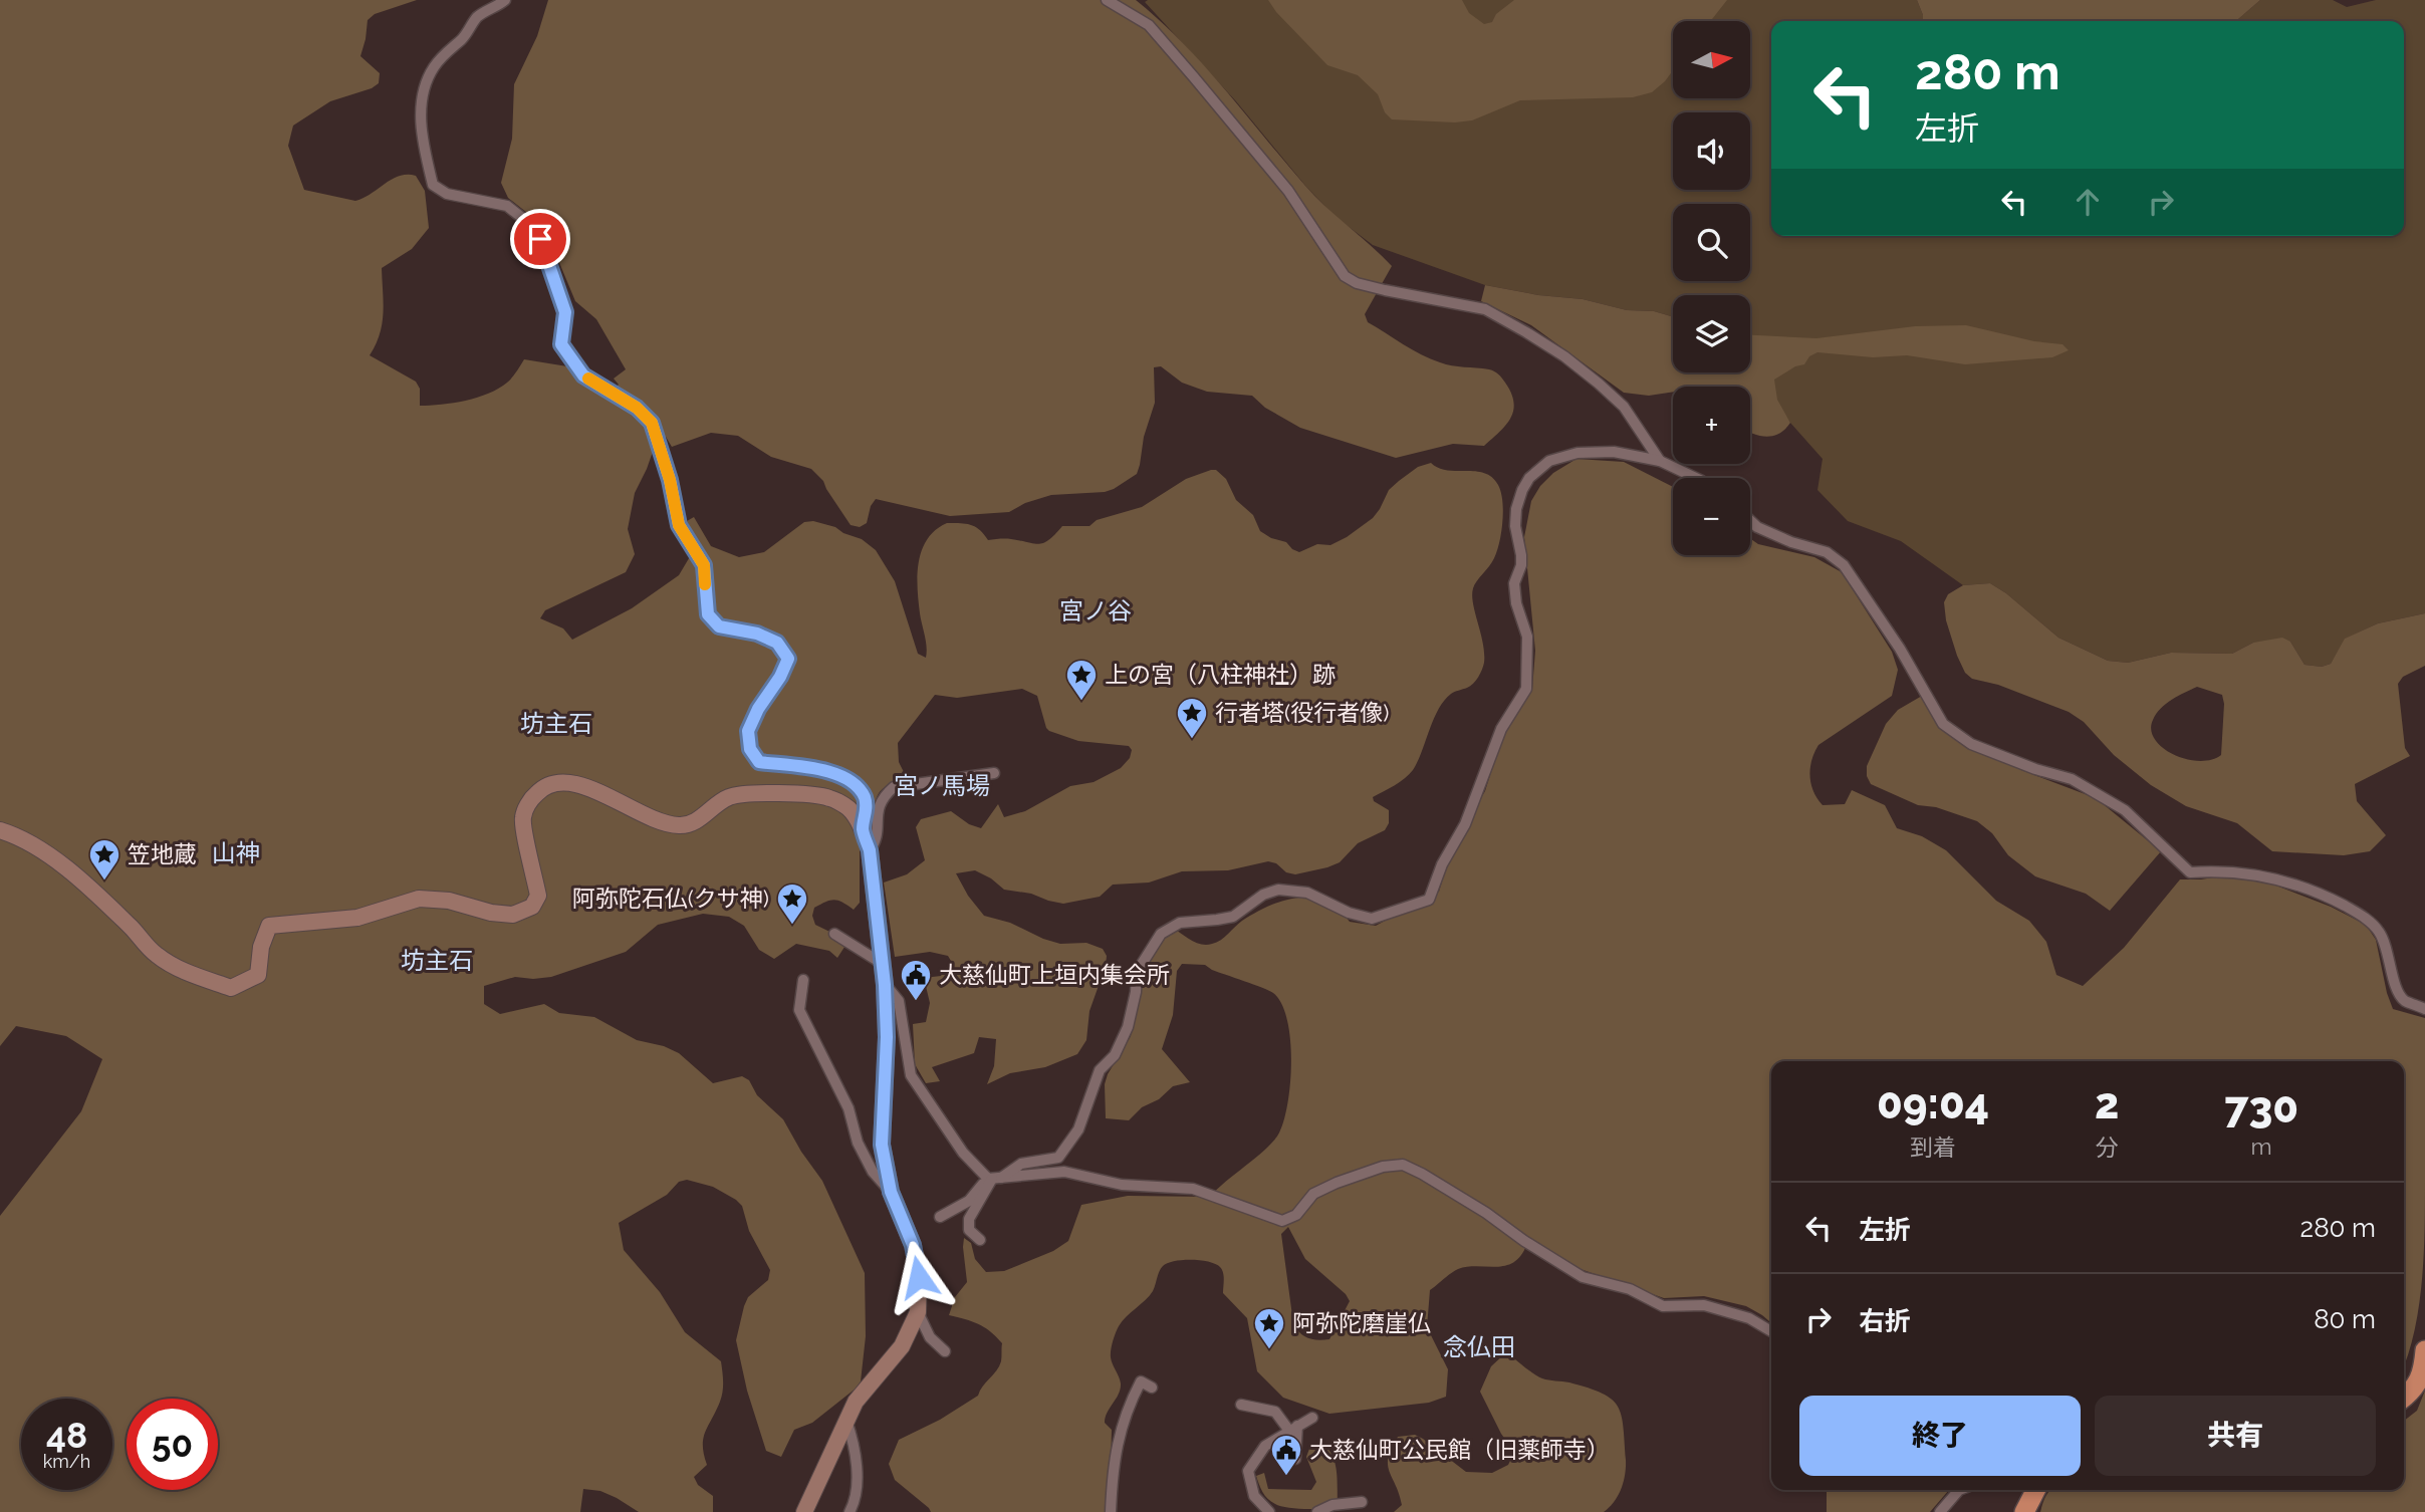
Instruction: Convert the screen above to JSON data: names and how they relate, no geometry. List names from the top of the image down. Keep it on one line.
{"districts":["宮ノ谷","坊主石","宮ノ馬場","山神","坊主石","念仏田"],"places":{"place":["上の宮（八柱神社）跡","行者塔(役行者像)","笠地蔵","阿弥陀石仏(クサ神)","阿弥陀磨崖仏"],"public building":["大慈仙町上垣内集会所","大慈仙町公民館（旧薬師寺）"]},"north":"right","page":{"map_buttons":["+","−"],"turn":["280 m","左折"],"eta":["09:04","到着","2","分","730","m"],"list":[{"name":"左折","value":"280 m"},{"name":"右折","value":"80 m"}],"buttons":["終了","共有"],"speed":"48 km/h","limit":"50"}}
